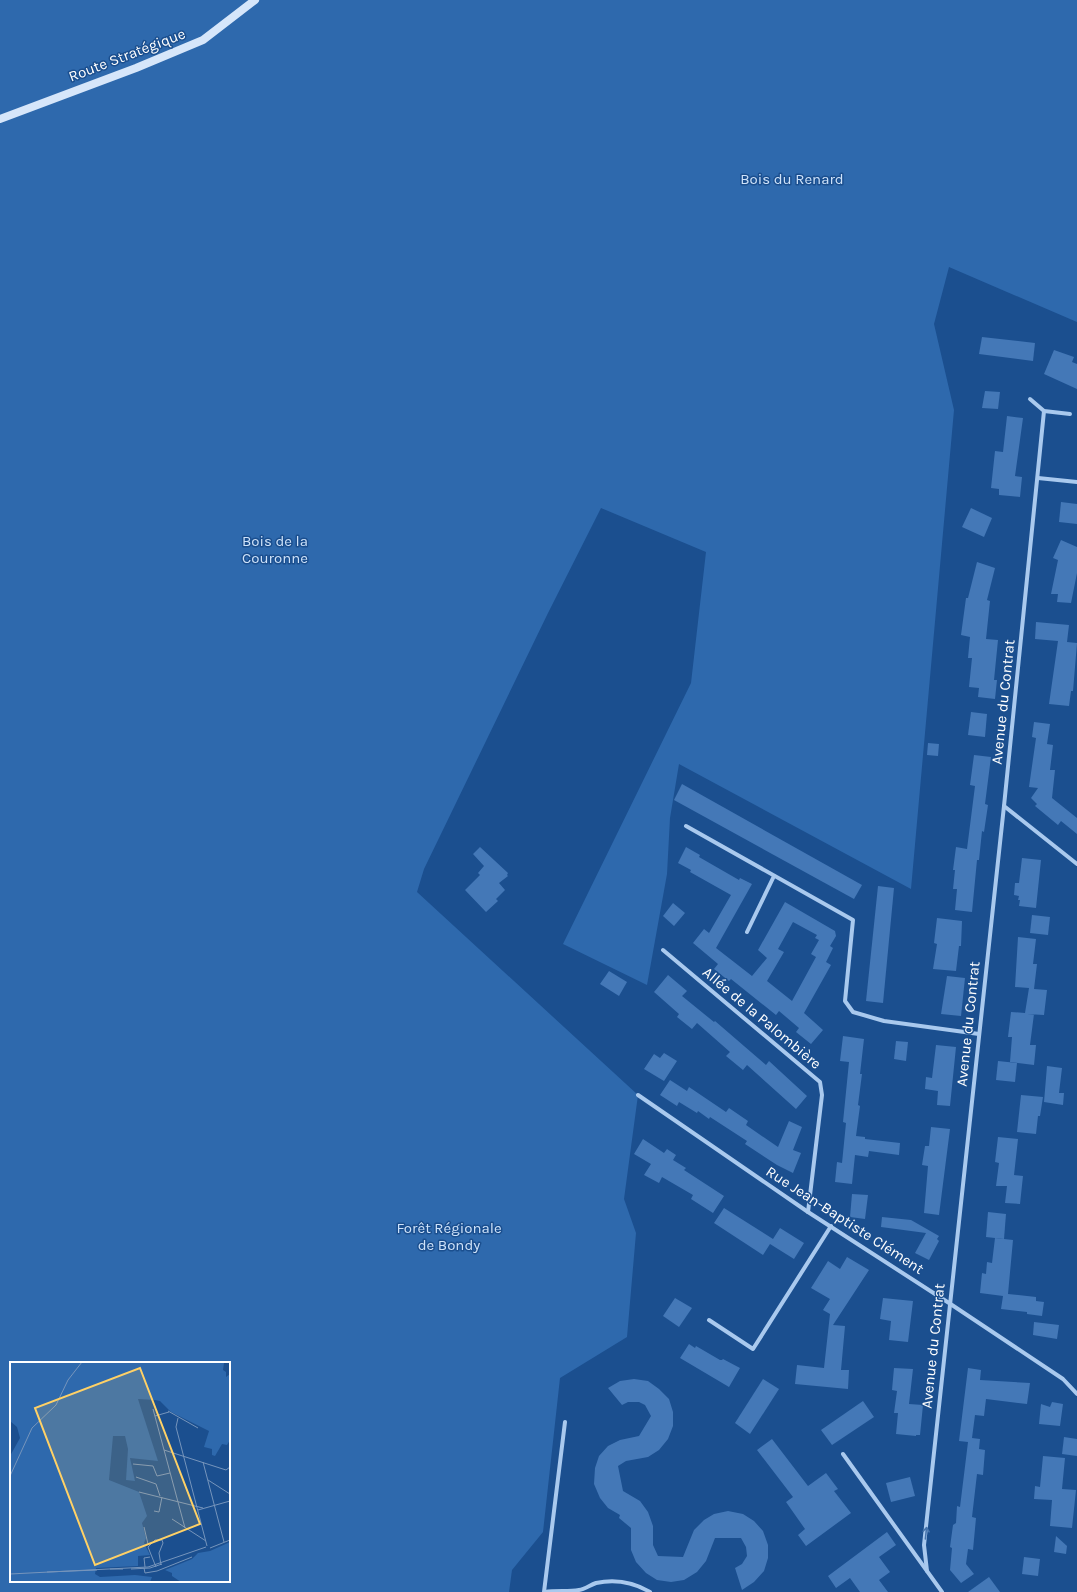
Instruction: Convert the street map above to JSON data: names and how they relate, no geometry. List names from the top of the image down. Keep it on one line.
{"streets":{"street":["Route Stratégique","Avenue du Contrat","Allée de la Palombière","Rue Jean-Baptiste Clément"]},"crossings":[["Avenue du Contrat","Rue Jean-Baptiste Clément"],["Allée de la Palombière","Rue Jean-Baptiste Clément"]],"parks":["Bois du Renard","Bois de la Couronne","Forêt Régionale de Bondy"]}
